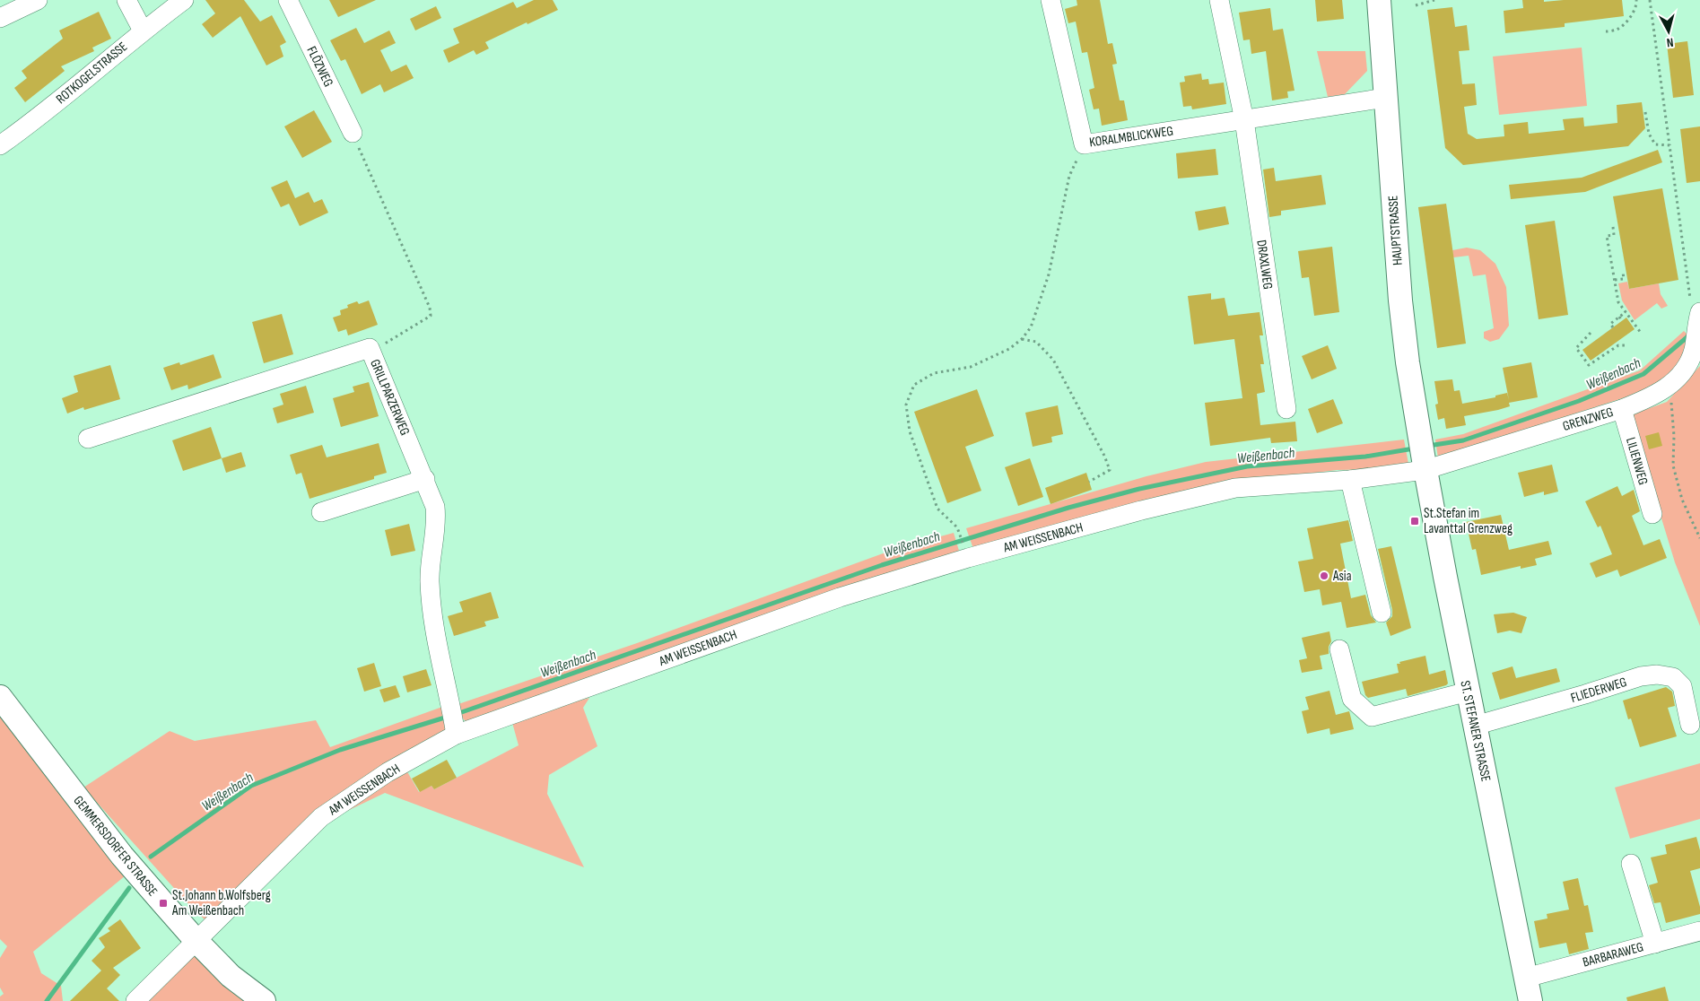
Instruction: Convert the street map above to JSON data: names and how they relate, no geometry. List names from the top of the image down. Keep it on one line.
{"streets":{"main road":["HAUPTSTRASSE","ST. STEFANER STRASSE","GEMMERSDORFER STRASSE"],"street":["FLÖZWEG","ROTKOGELSTRASSE","KORALMBLICKWEG","DRAXLWEG","GRILLPARZERWEG","GRENZWEG","LILIENWEG","AM WEISSENBACH","FLIEDERWEG","BARBARAWEG"]},"crossings":[["KORALMBLICKWEG","HAUPTSTRASSE"],["KORALMBLICKWEG","DRAXLWEG"],["HAUPTSTRASSE","GRENZWEG"],["HAUPTSTRASSE","AM WEISSENBACH"],["HAUPTSTRASSE","ST. STEFANER STRASSE"],["GRILLPARZERWEG","AM WEISSENBACH"],["GRENZWEG","LILIENWEG"],["GRENZWEG","AM WEISSENBACH"],["GRENZWEG","ST. STEFANER STRASSE"],["AM WEISSENBACH","ST. STEFANER STRASSE"],["AM WEISSENBACH","GEMMERSDORFER STRASSE"],["FLIEDERWEG","ST. STEFANER STRASSE"],["ST. STEFANER STRASSE","BARBARAWEG"]],"water":["Weißenbach"],"places":{"transit":["St.Stefan im Lavanttal Grenzweg","St.Johann b.Wolfsberg Am Weißenbach"],"other":["Asia"]},"north":"bottom"}
